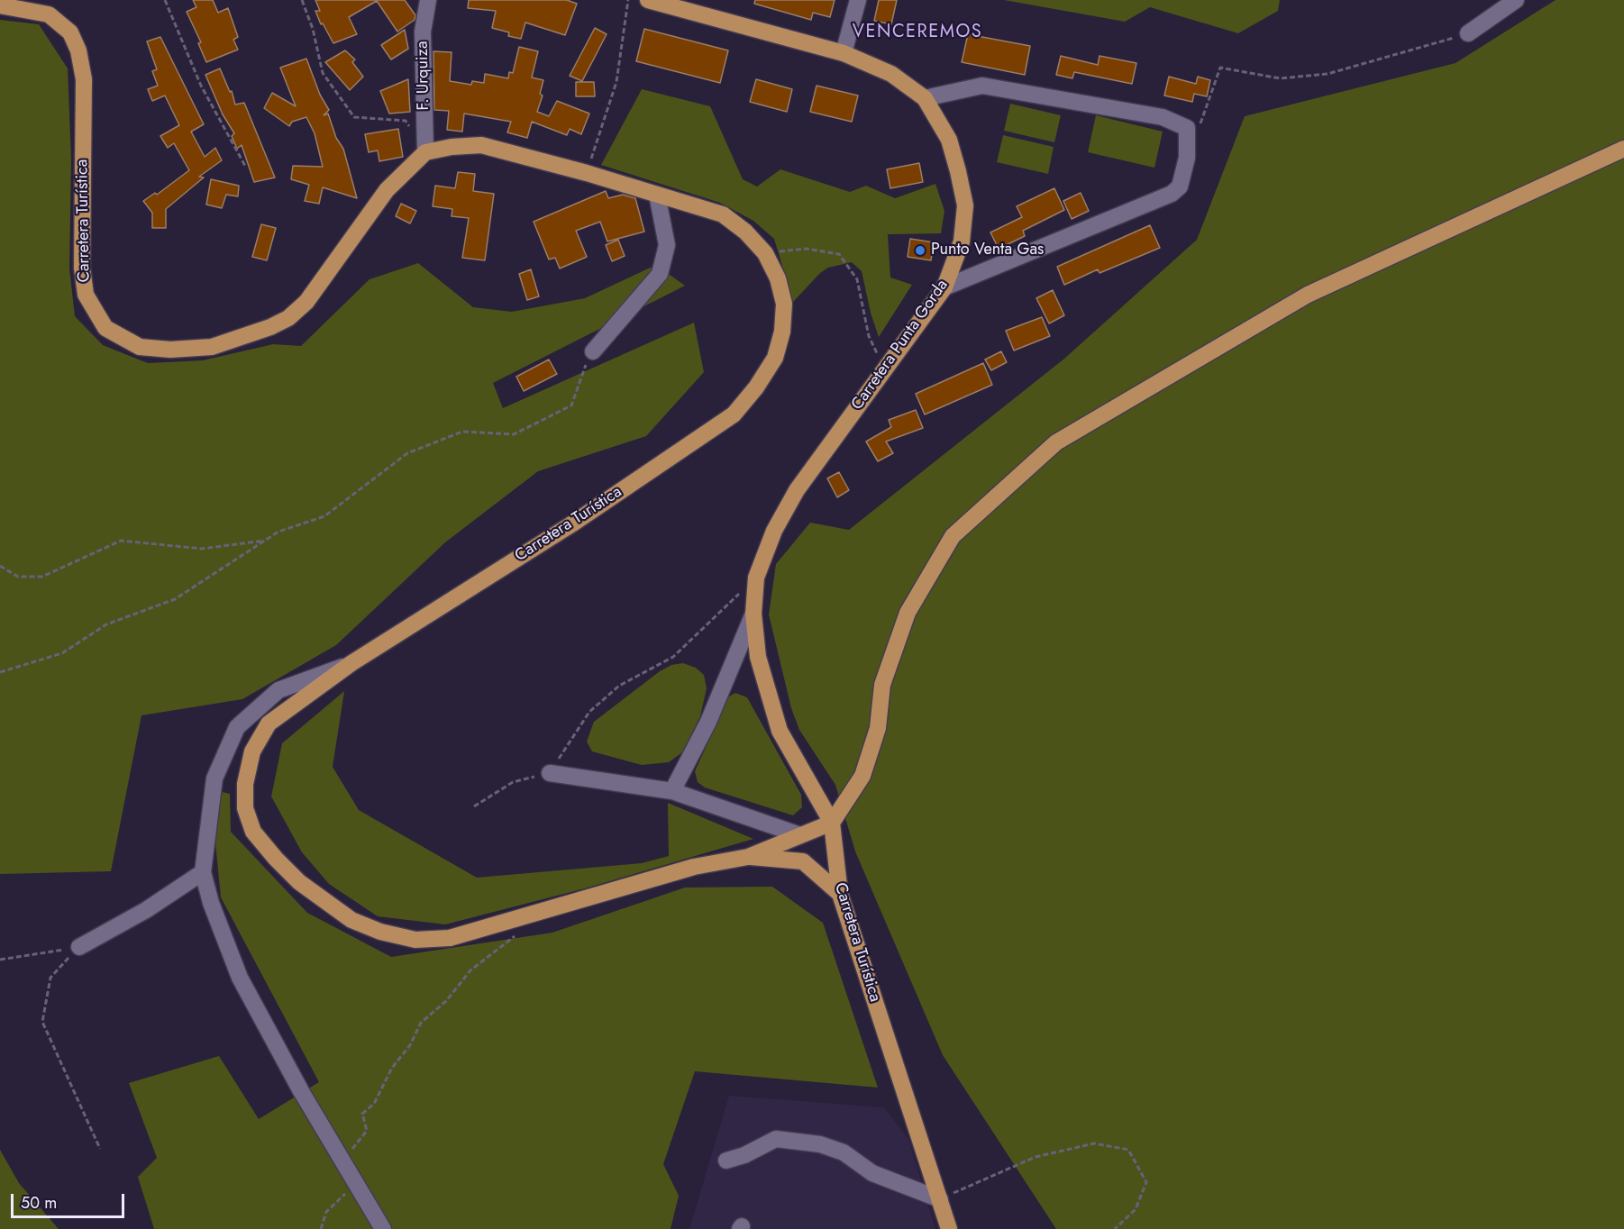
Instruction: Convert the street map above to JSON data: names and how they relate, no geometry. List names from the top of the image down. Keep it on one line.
{"streets":{"main road":["Carretera Turística","Carretera Punta Gorda"],"street":["F. Urquiza"]},"crossings":[["F. Urquiza","Carretera Turística"],["Carretera Turística","Carretera Punta Gorda"]],"districts":["VENCEREMOS"],"places":["Punto Venta Gas"],"scale_bar":"50 m"}
